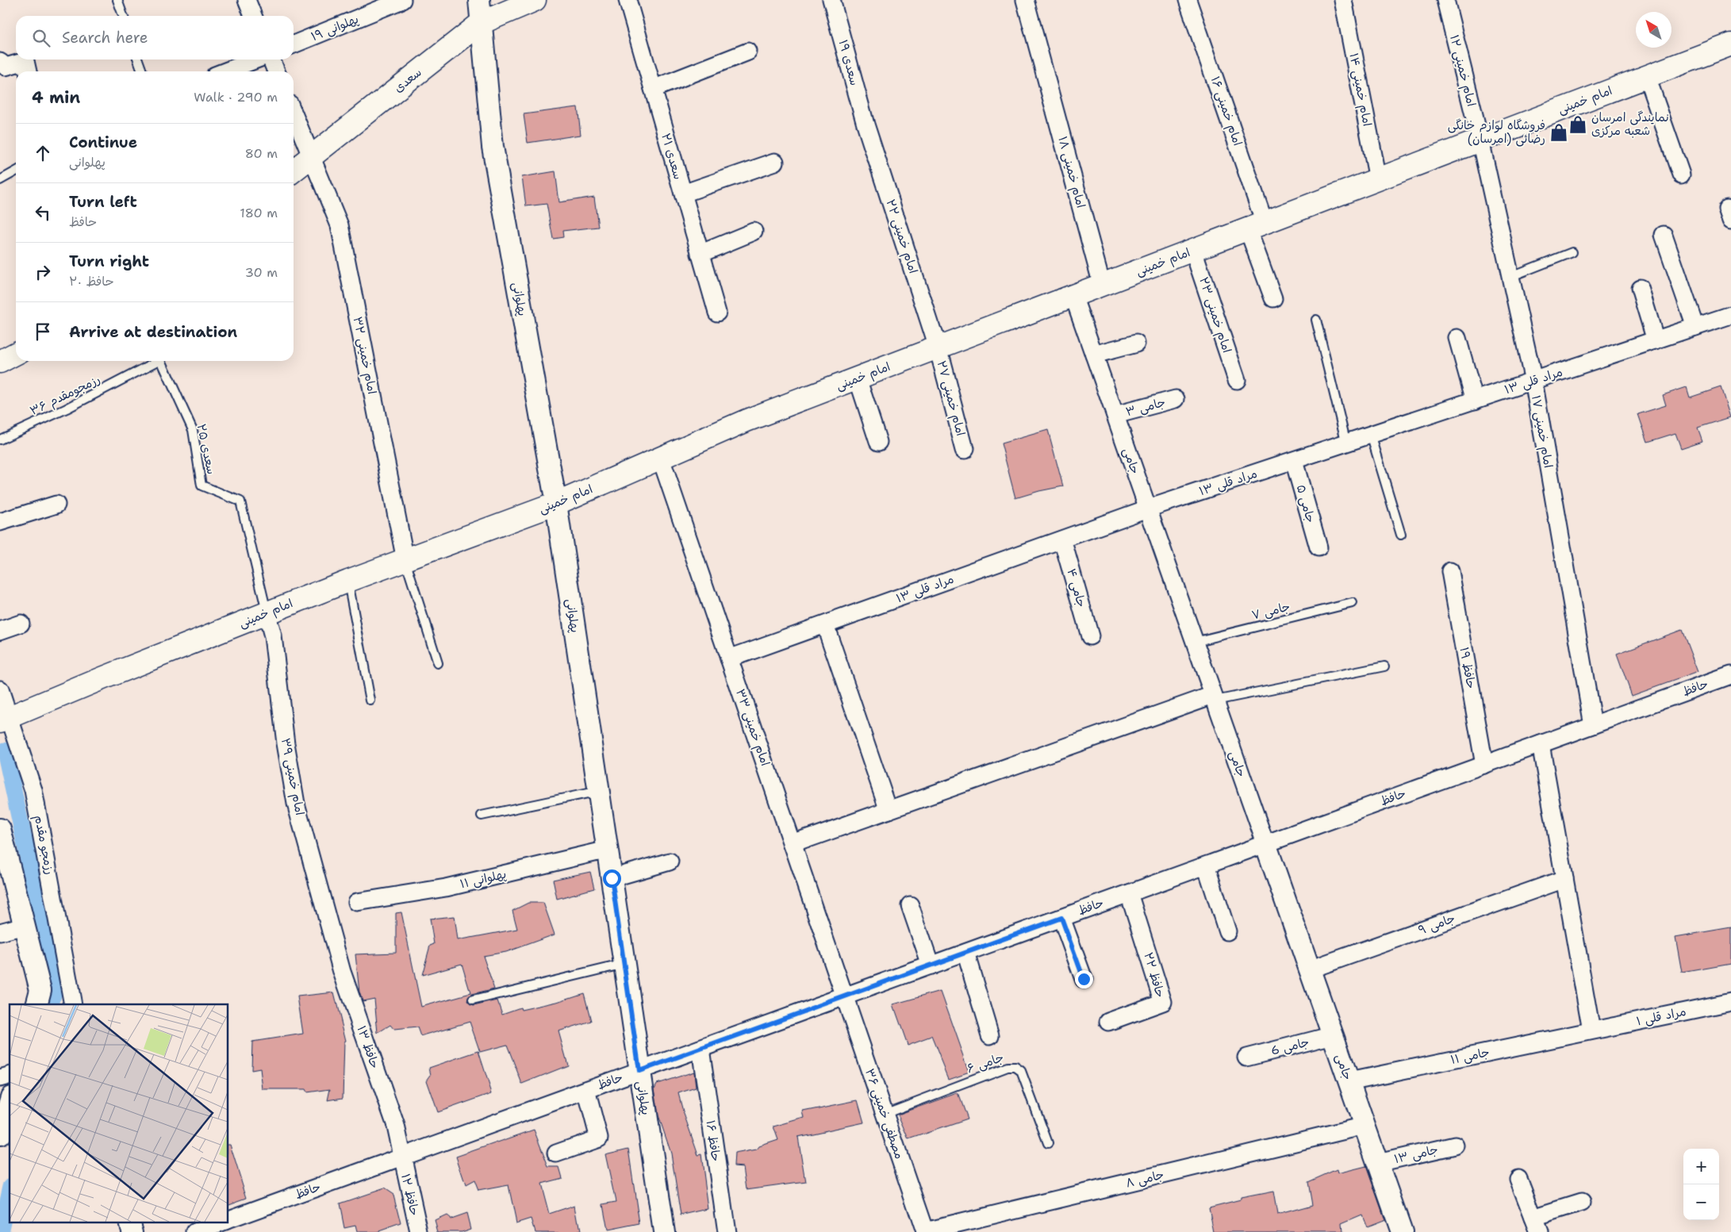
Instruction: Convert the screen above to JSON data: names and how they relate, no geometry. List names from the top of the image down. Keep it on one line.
{"streets":{"main road":["سعدی","امام خمینی"],"street":["پهلوانی ۱۹","سعدی ۱۹","امام خمینی ۱۲","امام خمینی ۱۴","امام خمینی ۱۶","سعدی ۲۱","امام خمینی ۱۸","امام خمینی ۲۲","پهلوانی","امام خمینی ۲۳","امام خمینی ۳۲","مراد قلی ۱۳","امام خمینی ۲۷","جامی ۳","امام خمینی ۱۷","جامی","جامی ۵","جامی ۴","حافظ ۱۹","حافظ","امام خمینی ۳۳","امام خمینی ۳۹","رزمجو مقدم","پهلوانی ۱۱","جامی ۹","حافظ ۲۲","مراد قلی ۱","جامی 6","حافظ ۱۳","جامی ۱۱","مصطفی خمینی ۳۶","حافظ ۱۶","جامی ۱۳","جامی ۸","حافظ ۱۲"],"lane":["رزمجومقدم ۳۶","سعدی ۲۵","جامی ۷","جامی ۶"]},"crossings":[["سعدی ۱۹","امام خمینی ۲۲"],["امام خمینی ۱۲","امام خمینی"],["امام خمینی ۱۲","امام خمینی ۱۷"],["سعدی","پهلوانی"],["سعدی","امام خمینی ۳۲"],["امام خمینی ۱۴","امام خمینی"],["امام خمینی","امام خمینی ۱۶"],["امام خمینی","امام خمینی ۱۸"],["امام خمینی","امام خمینی ۲۲"],["امام خمینی","پهلوانی"],["امام خمینی","امام خمینی ۲۳"],["امام خمینی","امام خمینی ۳۲"],["امام خمینی","امام خمینی ۲۷"],["امام خمینی","امام خمینی ۱۷"],["امام خمینی","سعدی ۲۵"],["امام خمینی","جامی"],["امام خمینی","امام خمینی ۳۳"],["امام خمینی","امام خمینی ۳۹"],["امام خمینی","رزمجو مقدم"],["امام خمینی ۲۲","امام خمینی ۲۷"],["پهلوانی","حافظ"],["پهلوانی","پهلوانی ۱۱"],["مراد قلی ۱۳","امام خمینی ۱۷"],["مراد قلی ۱۳","جامی"],["مراد قلی ۱۳","جامی ۵"],["مراد قلی ۱۳","جامی ۴"],["مراد قلی ۱۳","امام خمینی ۳۳"],["جامی ۳","جامی"],["امام خمینی ۱۷","حافظ"],["سعدی ۲۵","امام خمینی ۳۹"],["جامی","جامی ۷"],["جامی","حافظ"],["جامی","جامی ۹"],["جامی","جامی 6"],["جامی","جامی ۱۱"],["جامی","جامی ۱۳"],["جامی","جامی ۸"],["حافظ ۱۹","حافظ"],["حافظ","امام خمینی ۳۳"],["حافظ","حافظ ۲۲"],["حافظ","حافظ ۱۳"],["حافظ","مصطفی خمینی ۳۶"],["حافظ","حافظ ۱۶"],["حافظ","حافظ ۱۲"],["امام خمینی ۳۳","مصطفی خمینی ۳۶"],["امام خمینی ۳۹","حافظ ۱۳"],["مراد قلی ۱","جامی ۱۱"],["حافظ ۱۳","حافظ ۱۲"],["جامی ۶","مصطفی خمینی ۳۶"],["مصطفی خمینی ۳۶","جامی ۸"]],"places":{"shop":["نمایندگی امرسان شعبه مرکزی","فروشگاه لوازم خانگی رضائی (امرسان)"]},"north":"top left","page":{"search":"Search here","heading":["4 min","Walk · 290 m"],"list":[["Continue","پهلوانی","80 m"],["Turn left","حافظ","180 m"],["Turn right","حافظ ۲۰","30 m"],"Arrive at destination"],"map_buttons":["+","−"]}}
